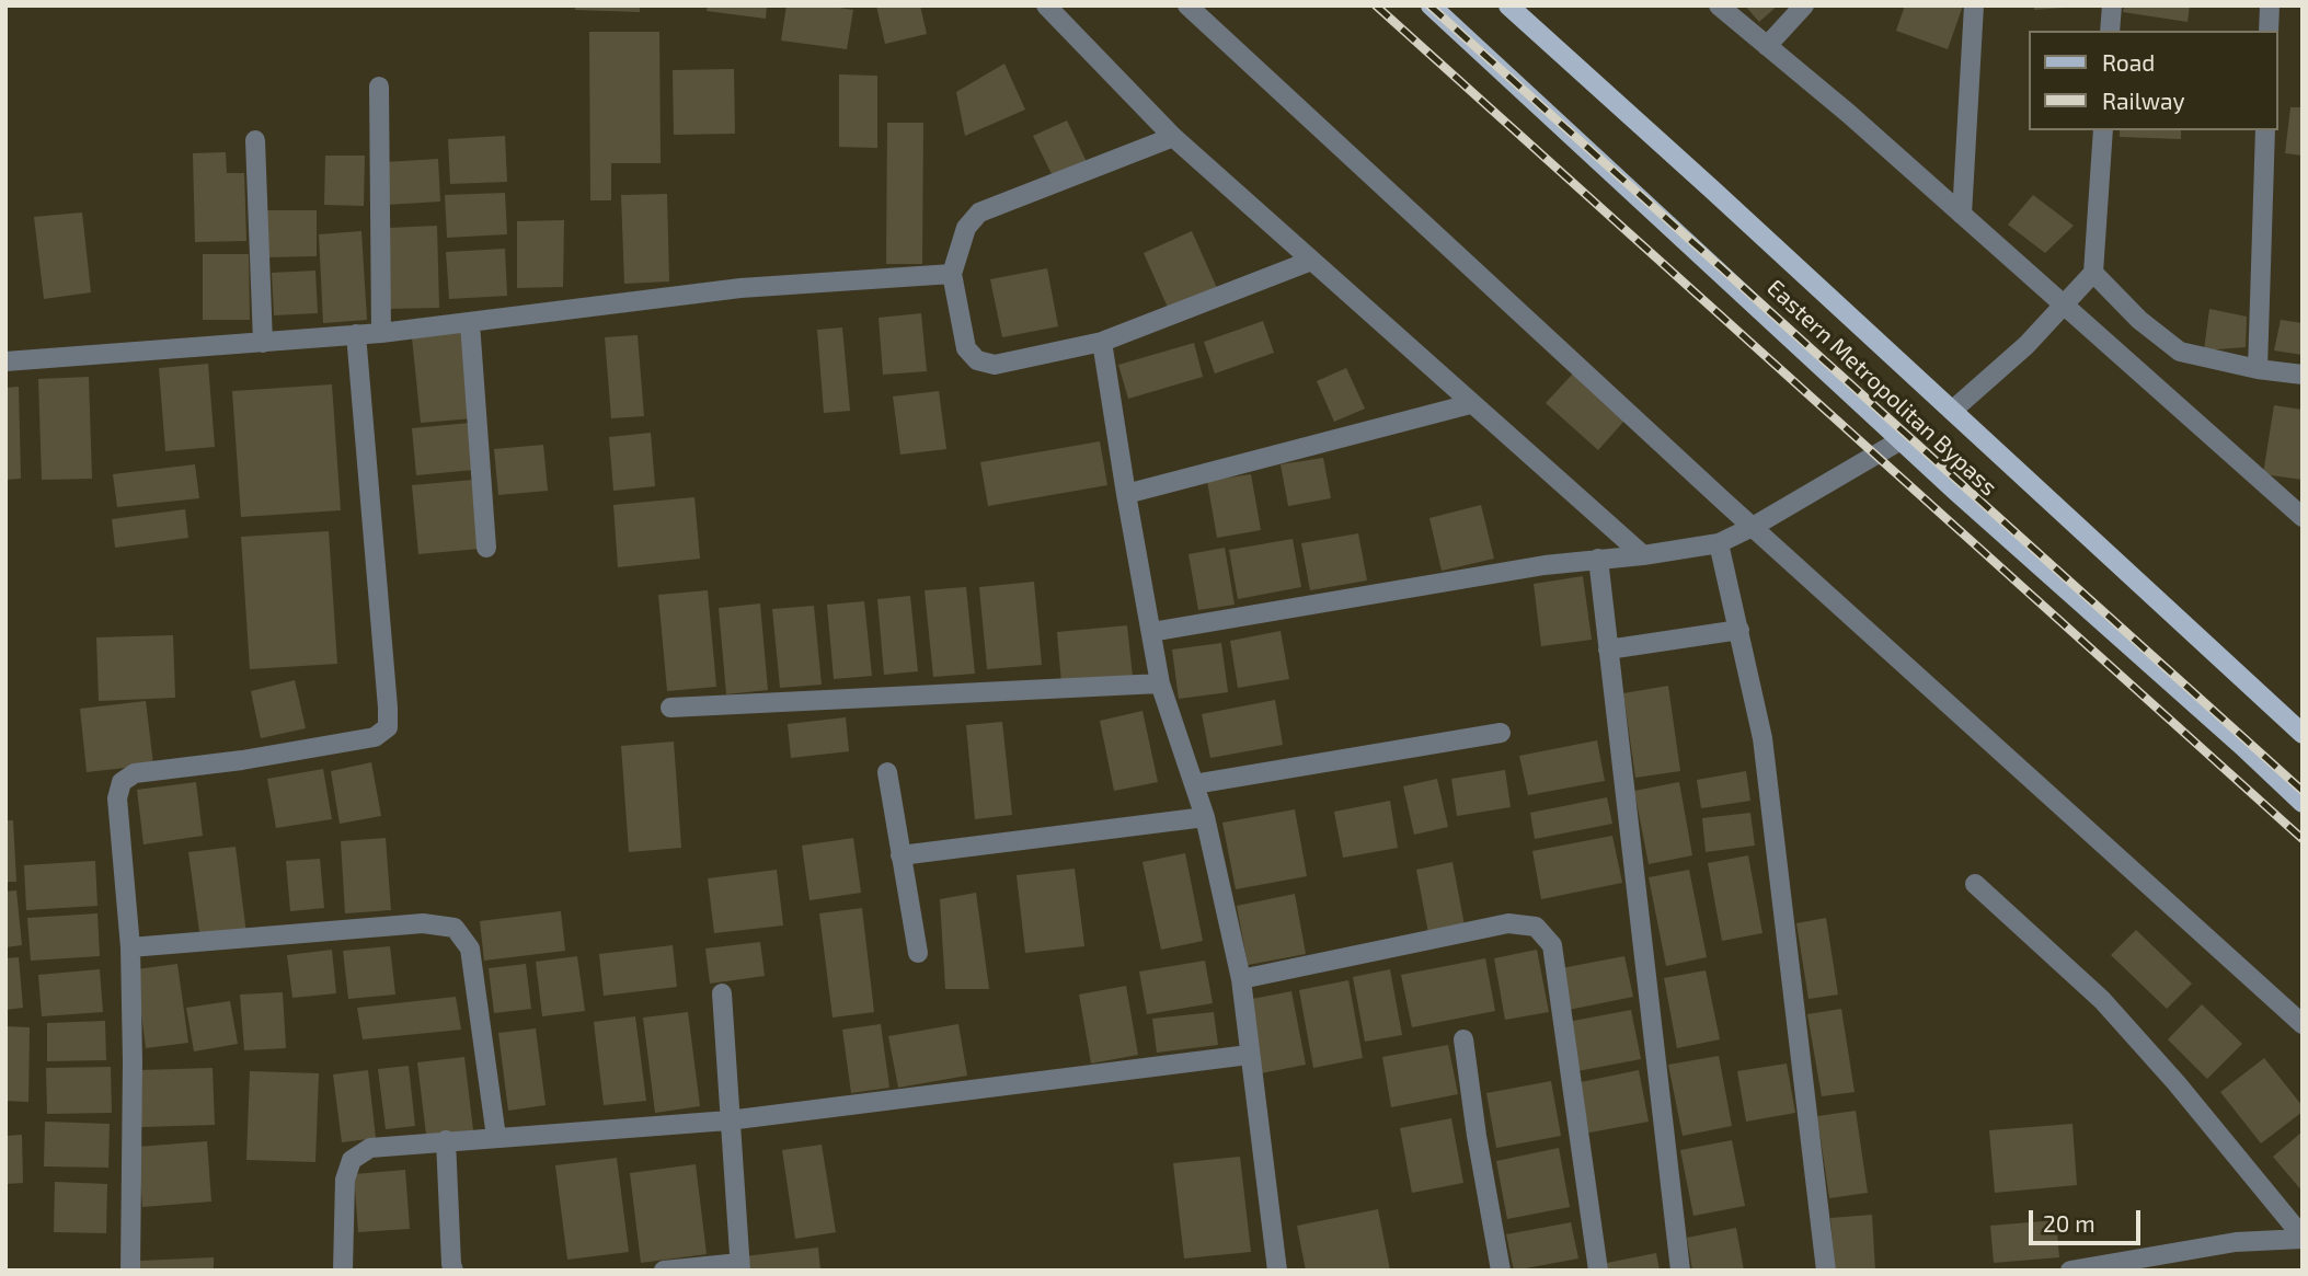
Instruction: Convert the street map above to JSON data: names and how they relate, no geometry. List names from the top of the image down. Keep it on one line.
{"streets":{"main road":["Eastern Metropolitan Bypass"]},"legend":["Road","Railway"],"scale_bar":"20 m"}
